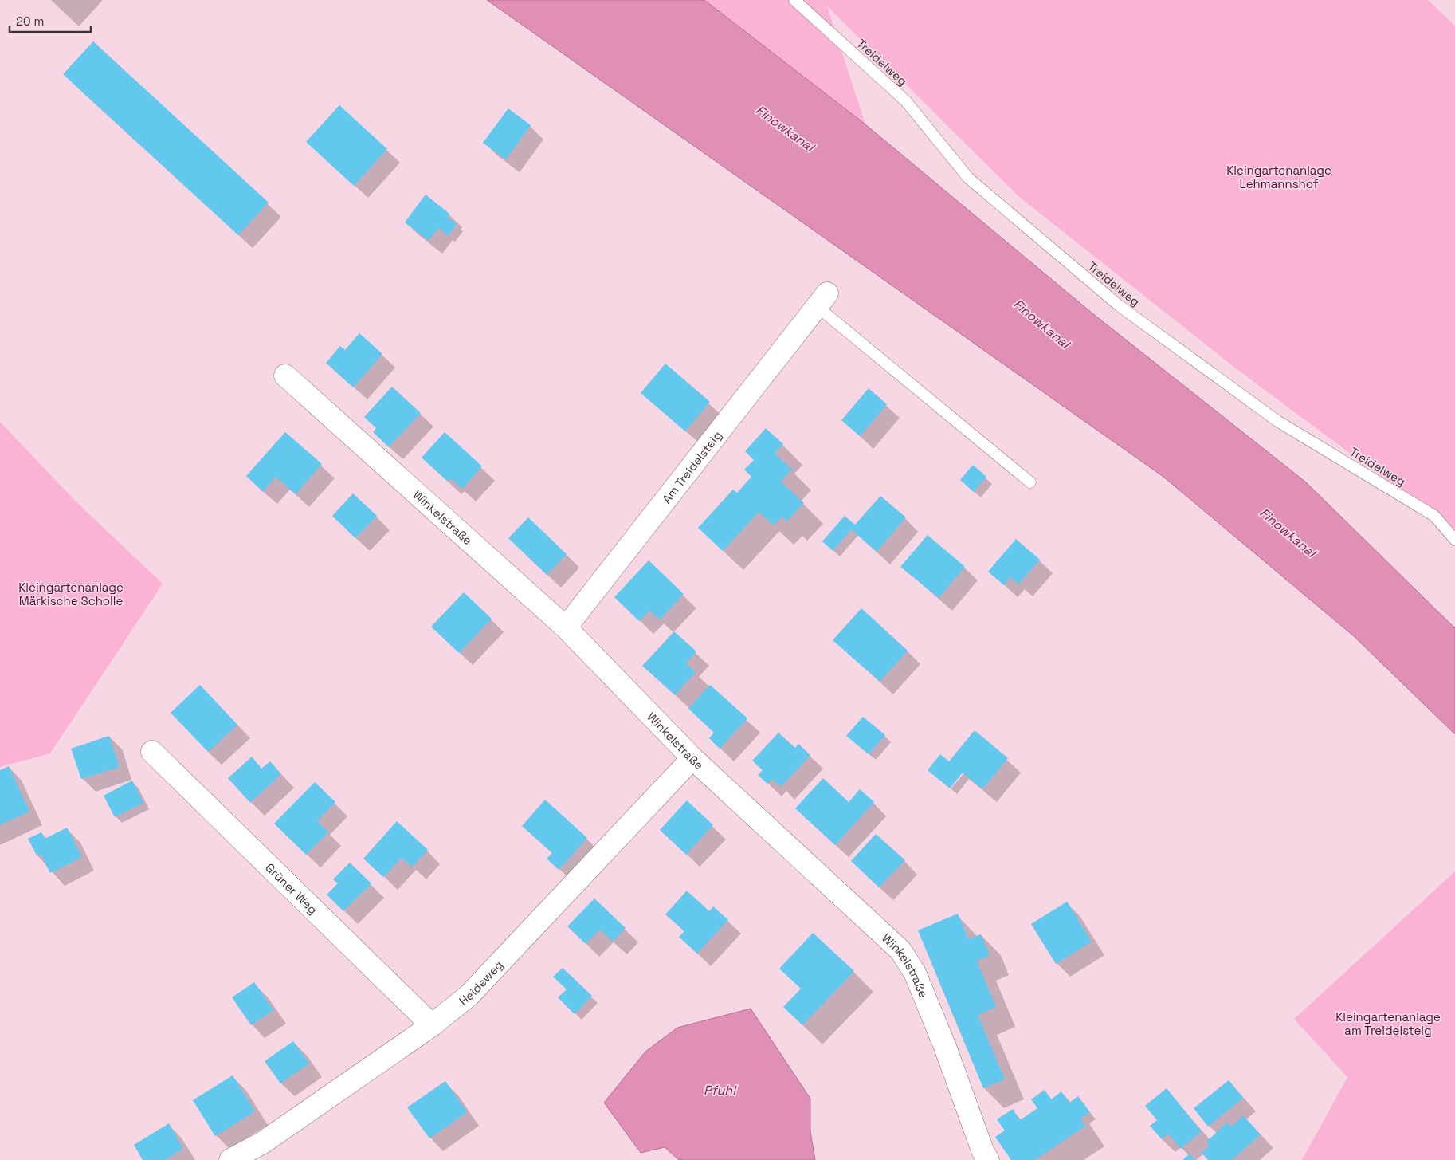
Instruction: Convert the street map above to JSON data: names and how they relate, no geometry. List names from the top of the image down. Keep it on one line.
{"streets":{"street":["Am Treidelsteig","Winkelstraße","Grüner Weg","Heideweg"],"lane":["Treidelweg"]},"crossings":[["Am Treidelsteig","Winkelstraße"],["Winkelstraße","Heideweg"],["Grüner Weg","Heideweg"]],"water":["Finowkanal","Pfuhl"],"parks":["Kleingartenanlage Lehmannshof","Kleingartenanlage Märkische Scholle","Kleingartenanlage am Treidelsteig"],"scale_bar":"20 m"}
